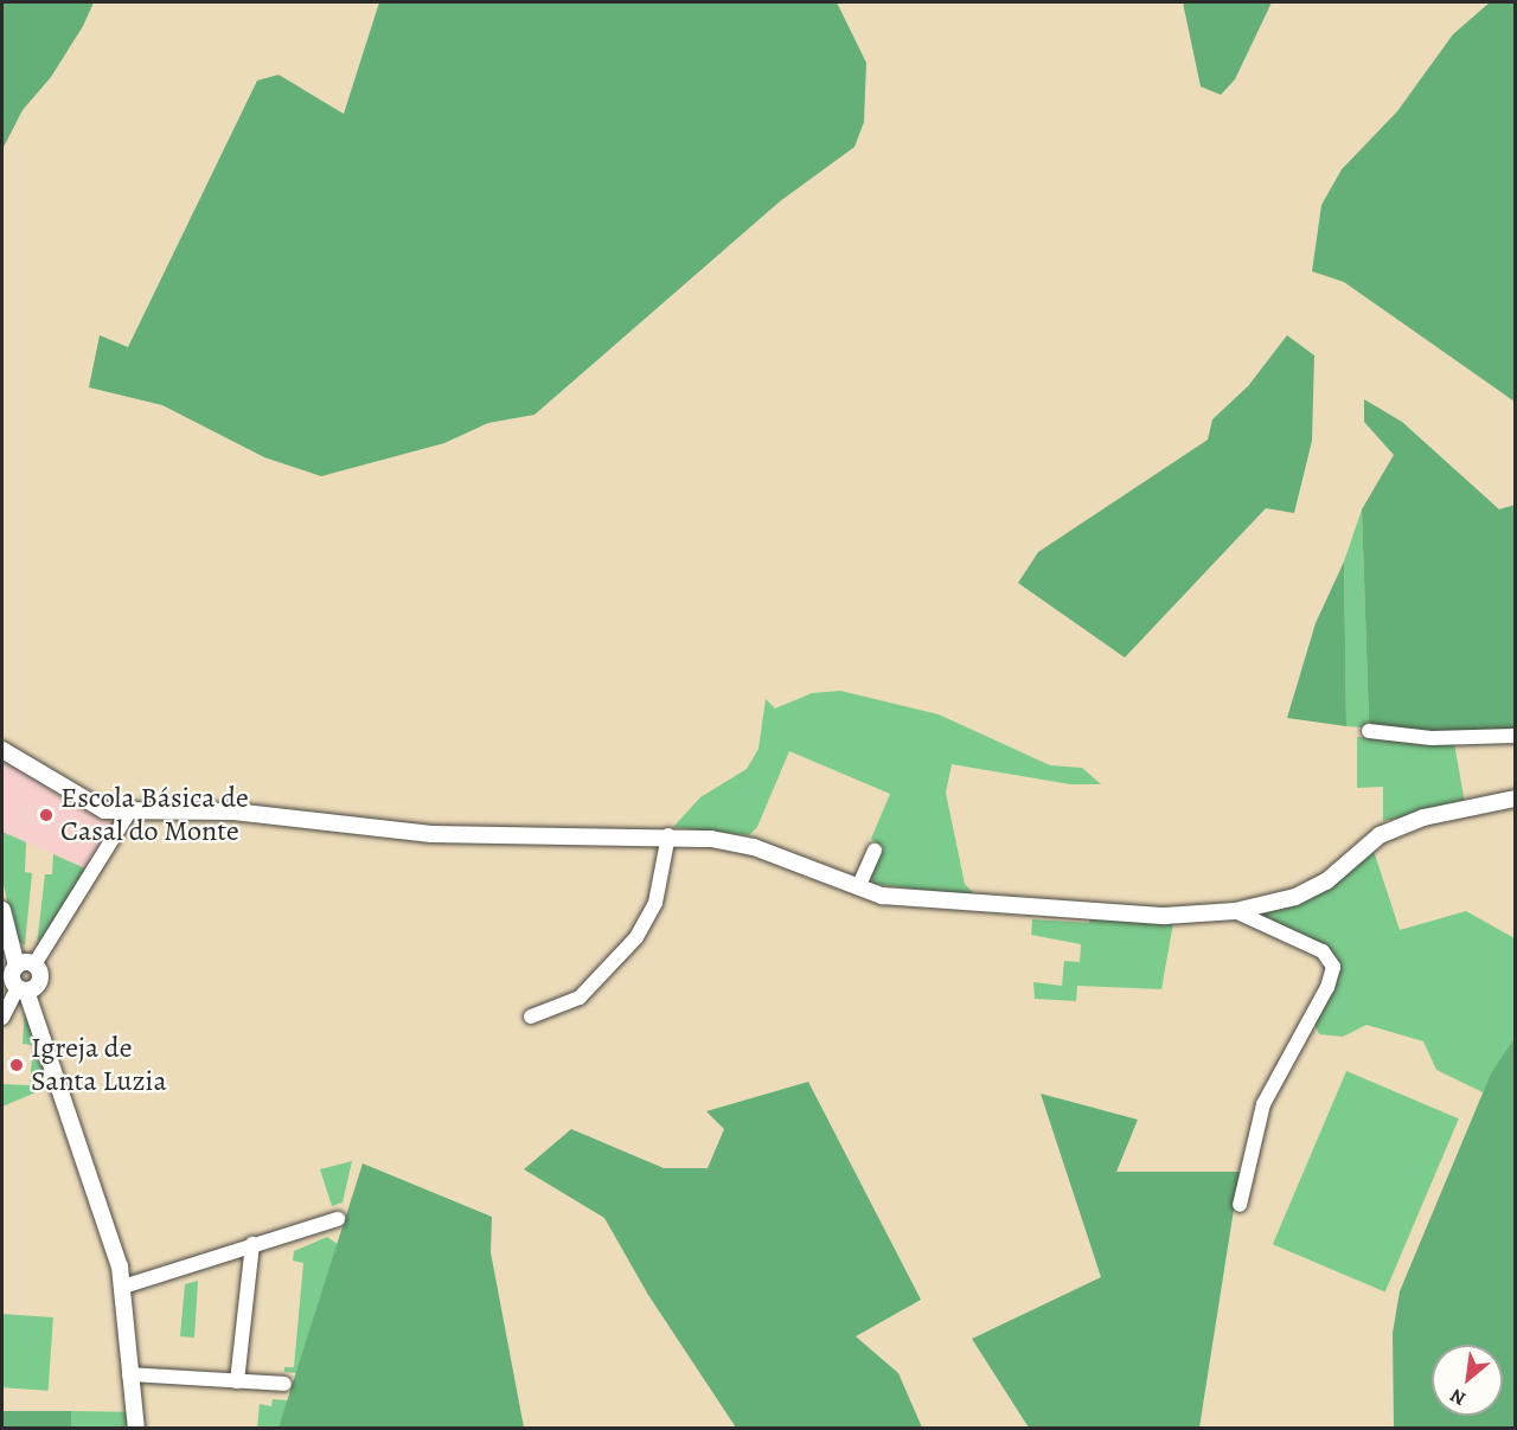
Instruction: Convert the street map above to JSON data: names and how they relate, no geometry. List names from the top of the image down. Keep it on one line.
{"places":["Escola Básica de Casal do Monte","Igreja de Santa Luzia"],"north":"bottom left"}
